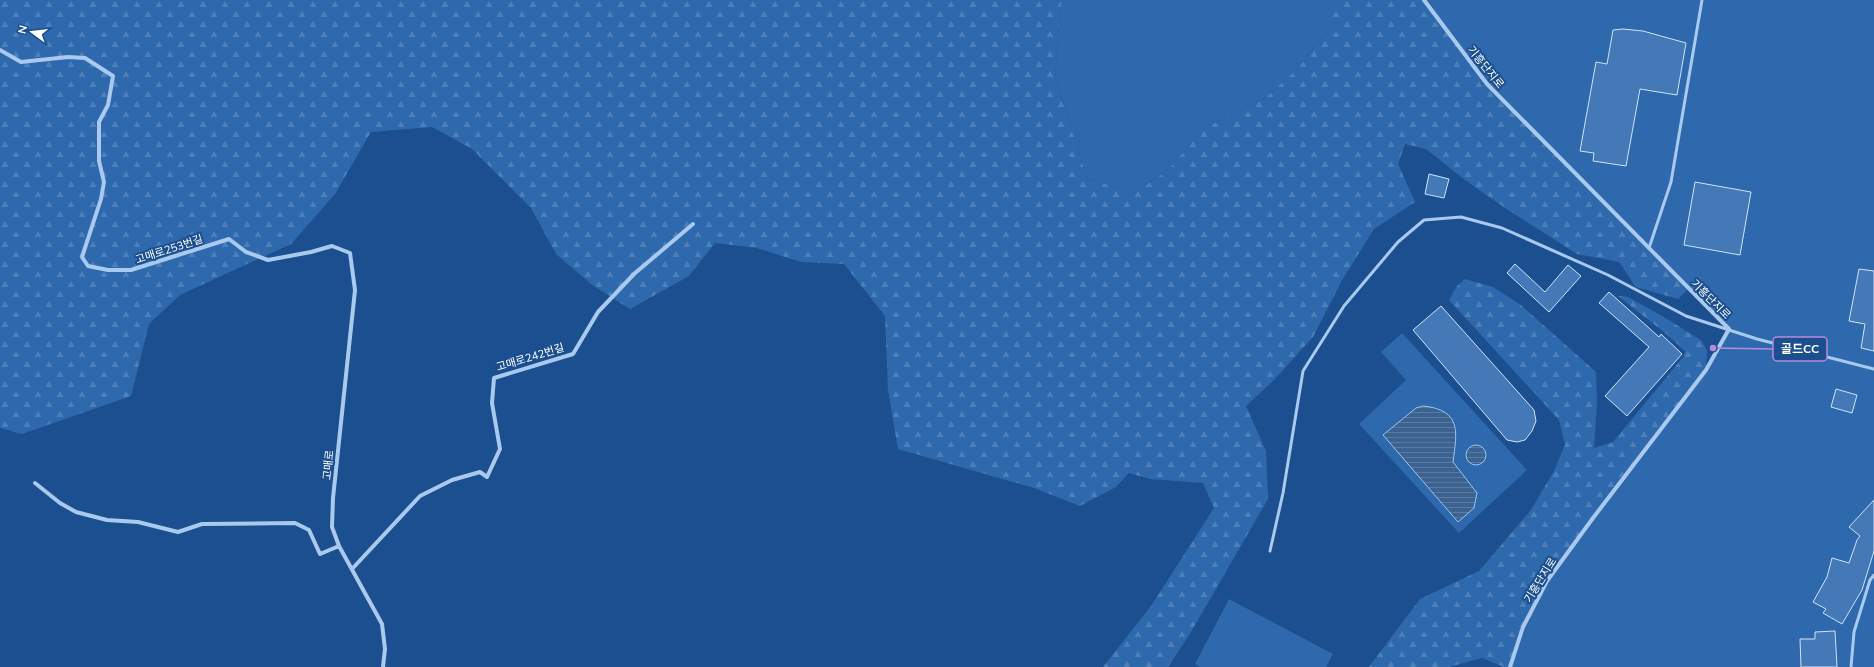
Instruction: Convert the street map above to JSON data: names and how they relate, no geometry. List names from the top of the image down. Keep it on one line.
{"streets":{"street":["기흥단지로","고매로253번길","고매로242번길","고매로"]},"crossings":[["고매로253번길","고매로"],["고매로242번길","고매로"]],"places":["골드CC"],"north":"left"}
